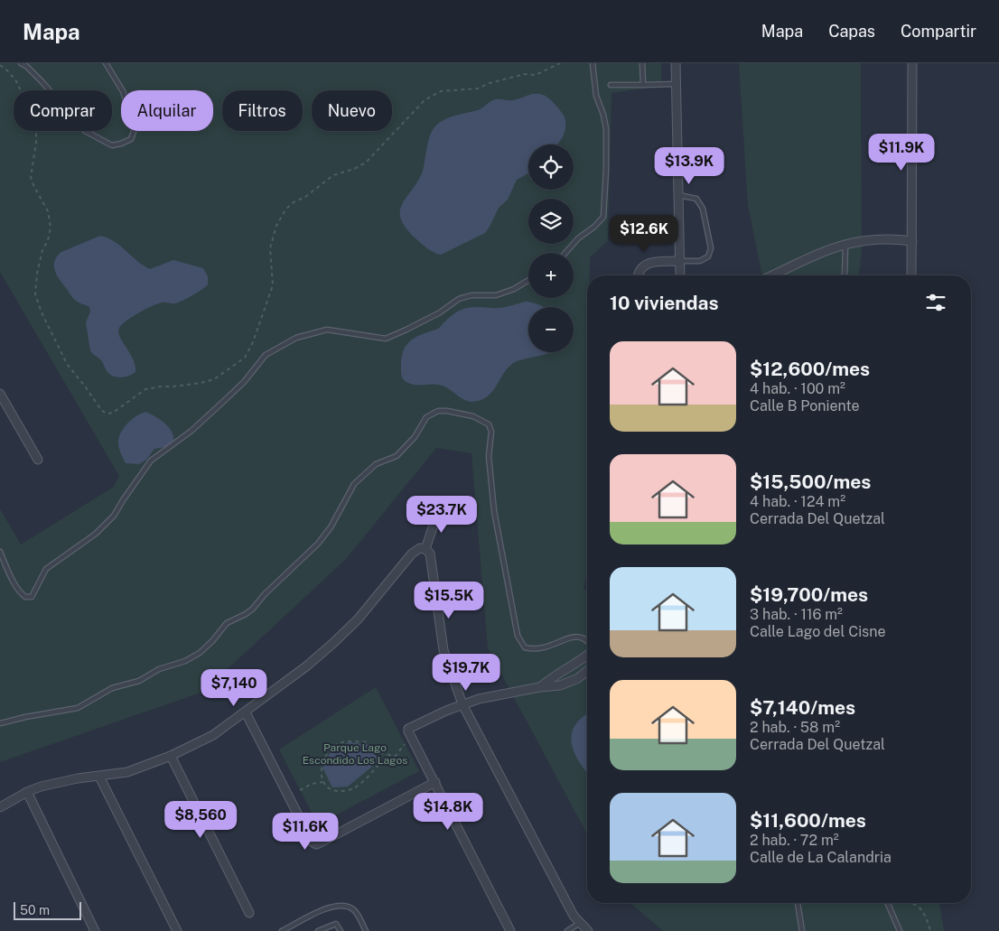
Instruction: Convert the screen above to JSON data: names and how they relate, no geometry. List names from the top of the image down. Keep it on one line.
{"parks":["Parque Lago Escondido Los Lagos"],"scale_bar":"50 m","page":{"header":"Mapa","nav":["Mapa","Capas","Compartir"],"chip":["Comprar","Alquilar","Filtros","Nuevo"],"price":["$11.9K","$13.9K","$12.6K","$23.7K","$15.5K","$19.7K","$7,140","$14.8K","$8,560","$11.6K"],"map_buttons":["+","−"],"heading":"10 viviendas","list":[{"name":"$12,600/mes","note":"4 hab. · 100 m² · Calle B Poniente"},{"name":"$15,500/mes","note":"4 hab. · 124 m² · Cerrada Del Quetzal"},{"name":"$19,700/mes","note":"3 hab. · 116 m² · Calle Lago del Cisne"},{"name":"$7,140/mes","note":"2 hab. · 58 m² · Cerrada Del Quetzal"},{"name":"$11,600/mes","note":"2 hab. · 72 m² · Calle de La Calandria"}],"scale":"50 m"}}
